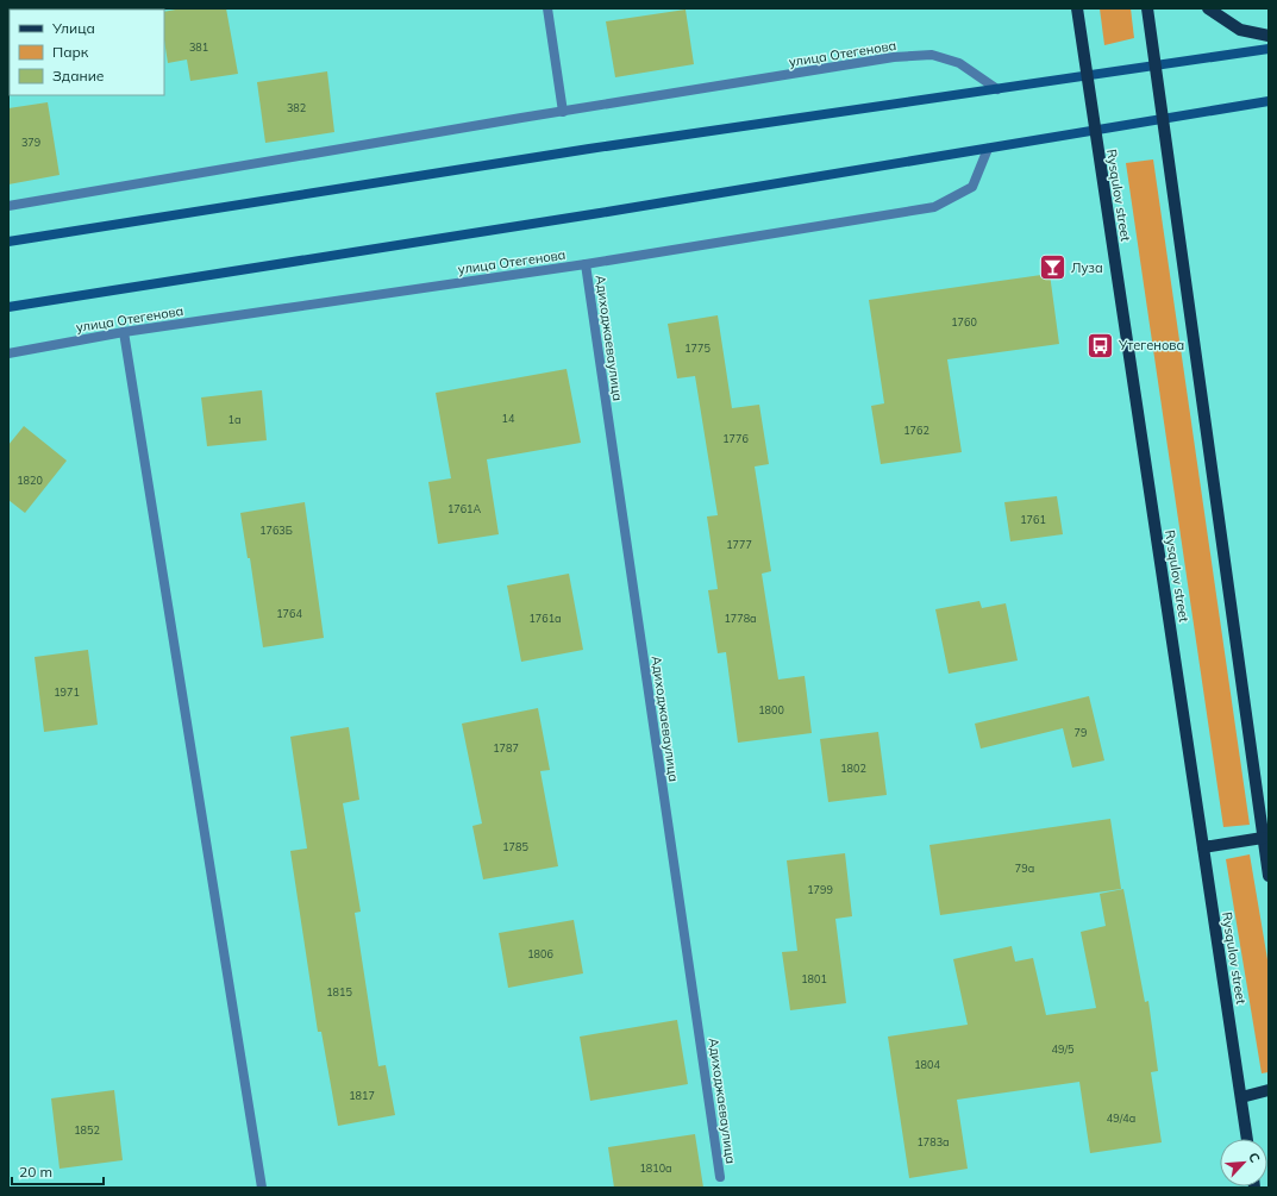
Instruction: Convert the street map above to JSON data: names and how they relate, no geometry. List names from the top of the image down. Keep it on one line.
{"streets":{"main road":["Rysqulov street"],"street":["улица Отегенова","Адиходжаеваулица"]},"crossings":[["улица Отегенова","Адиходжаеваулица"]],"places":{"bar":["Луза"],"bus stop":["Утегенова"]},"house_numbers":["381","382","379","1760","1775","14","1а","1762","1776","1820","1761А","1761","1763Б","1777","1764","1761а","1778а","1971","1800","79","1787","1802","1785","79а","1799","1806","1801","1815","49/5","1804","1817","49/4а","1852","1783а","1810а"],"legend":["Улица","Парк","Здание"],"scale_bar":"20 m","north":"top right"}
